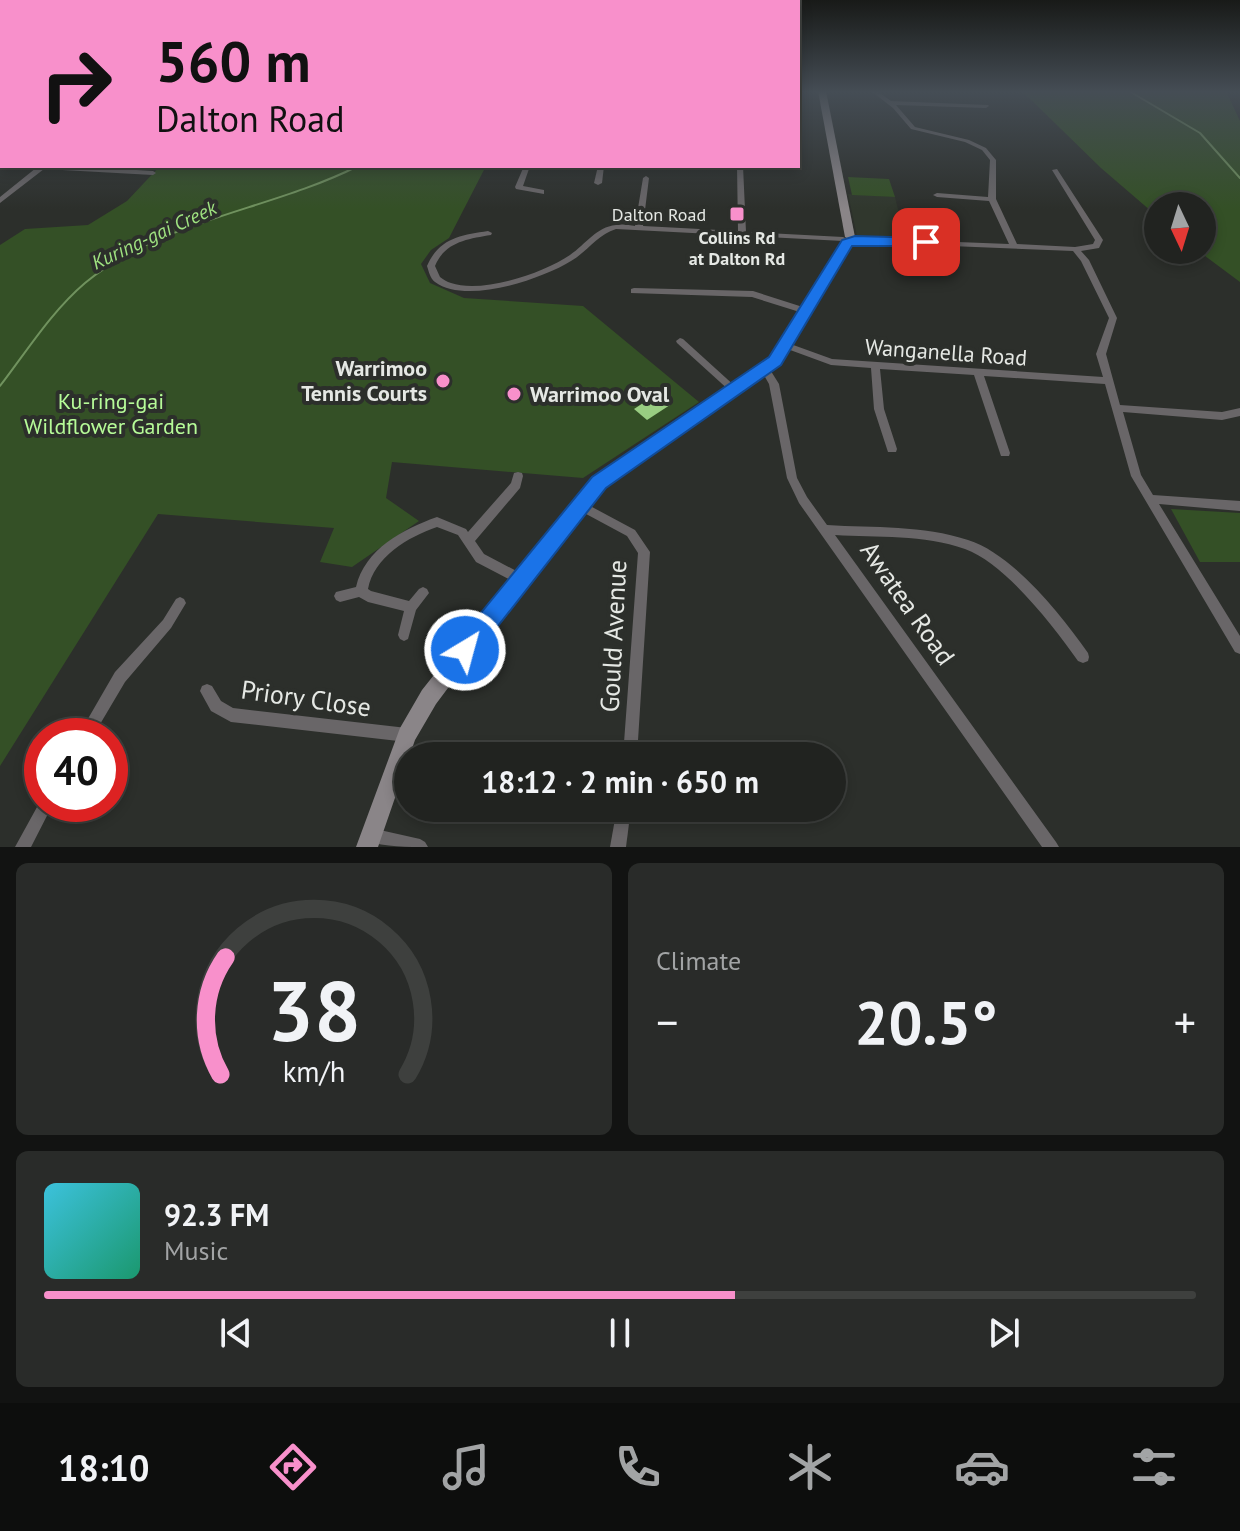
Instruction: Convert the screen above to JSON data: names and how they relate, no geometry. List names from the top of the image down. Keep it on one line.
{"streets":{"street":["Dalton Road","Wanganella Road","Awatea Road","Gould Avenue","Priory Close"]},"water":["Kuring-gai Creek"],"parks":["Ku-ring-gai Wildflower Garden"],"places":{"transit":["Collins Rd at Dalton Rd"],"other":["Warrimoo Tennis Courts","Warrimoo Oval"]},"north":"bottom","page":{"turn":["560 m","Dalton Road"],"limit":"40","trip":"18:12 · 2 min · 650 m","tile":"Climate","heat":["−","20.5°","+"],"song":["92.3 FM","Music"],"tabs":"18:10","gauge":["38","km/h"]}}
